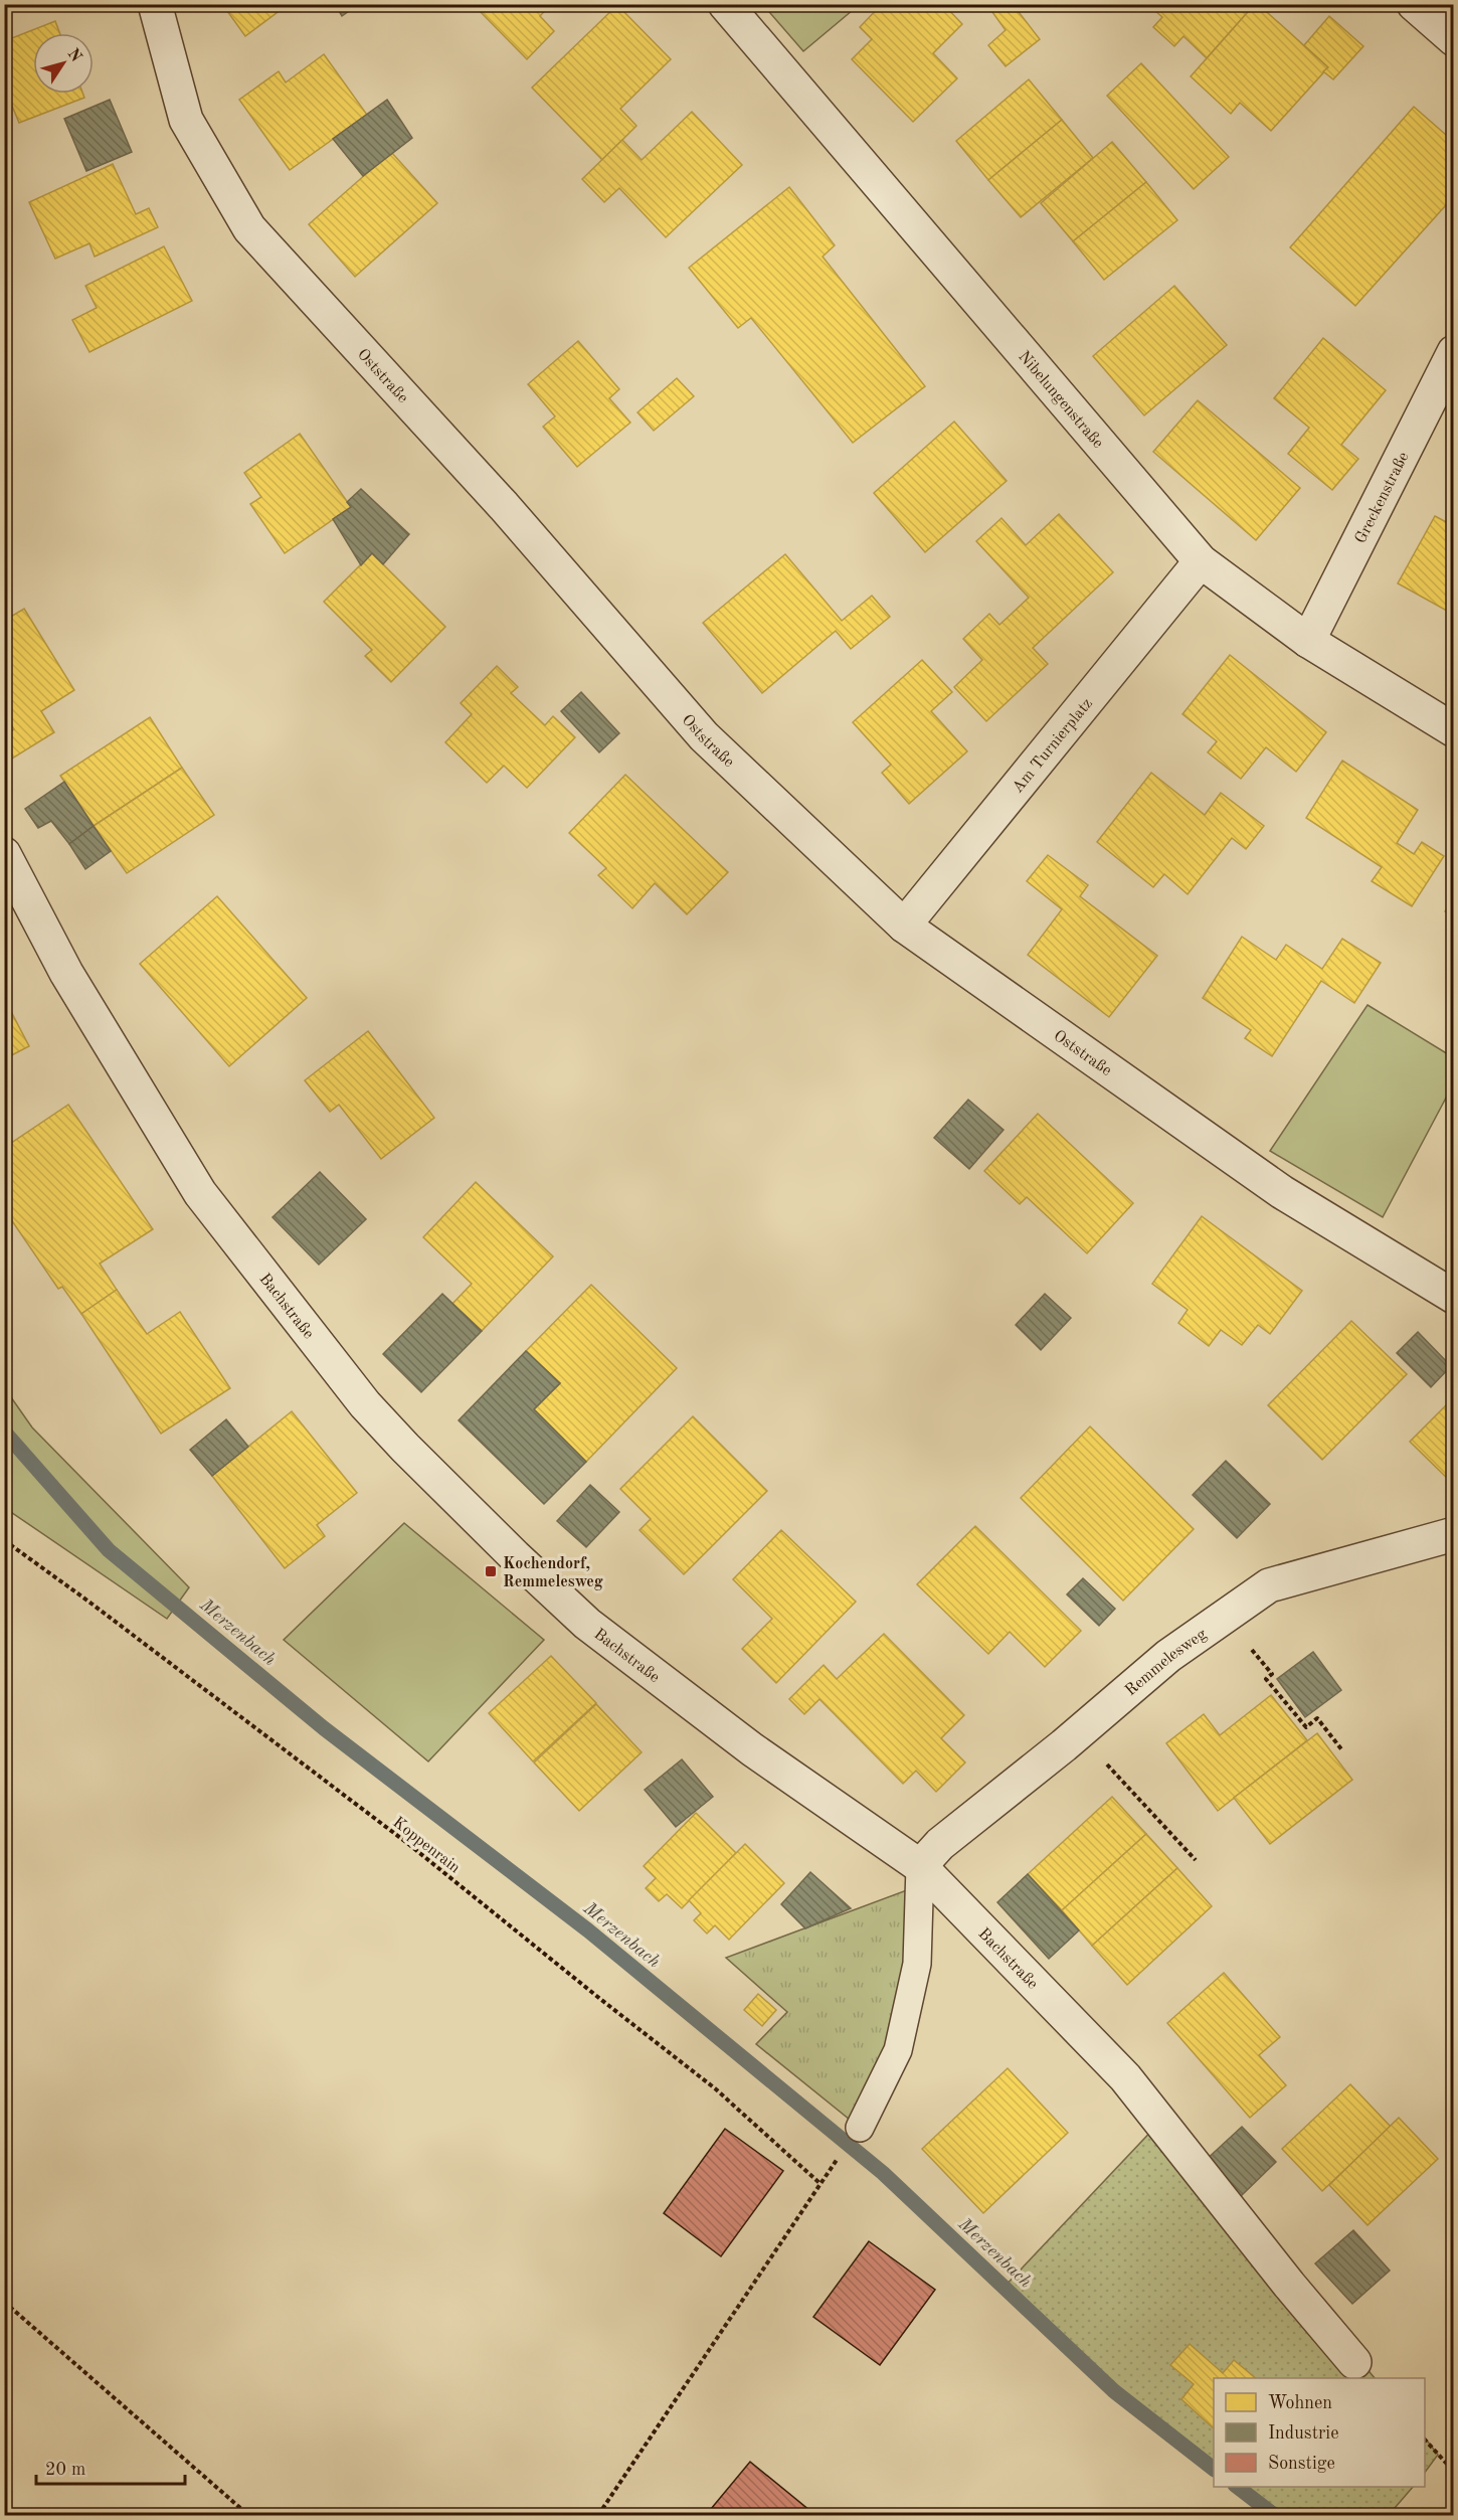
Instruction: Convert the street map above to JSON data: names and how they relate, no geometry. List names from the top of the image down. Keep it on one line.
{"streets":{"street":["Oststraße","Nibelungenstraße","Greckenstraße","Am Turnierplatz","Bachstraße","Remmelesweg"],"path":["Koppenrain"]},"crossings":[["Oststraße","Am Turnierplatz"],["Nibelungenstraße","Greckenstraße"],["Nibelungenstraße","Am Turnierplatz"],["Bachstraße","Remmelesweg"]],"water":["Merzenbach"],"places":{"transit":["Kochendorf, Remmelesweg"]},"legend":["Wohnen","Industrie","Sonstige"],"scale_bar":"20 m","north":"top right"}
